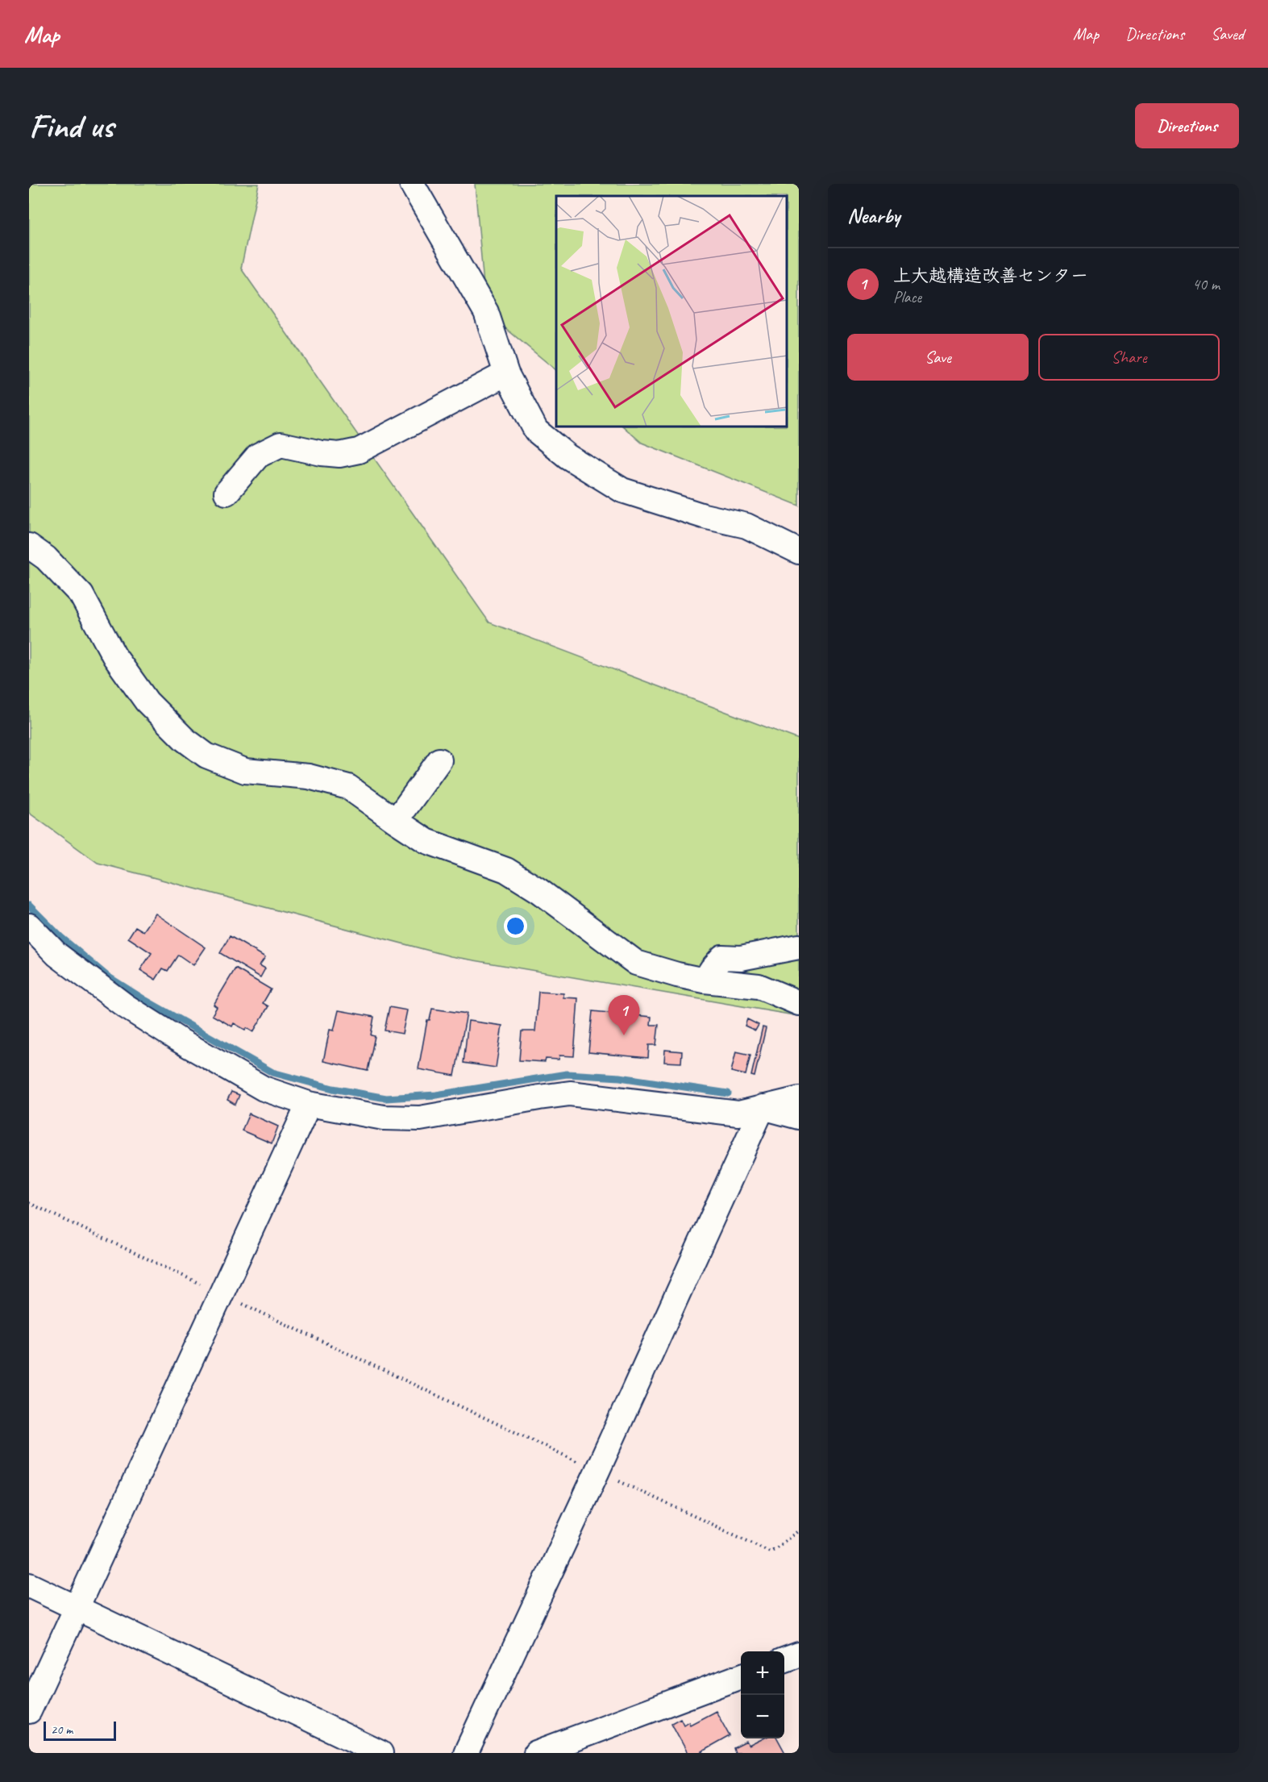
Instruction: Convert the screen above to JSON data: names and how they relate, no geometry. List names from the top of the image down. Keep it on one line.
{"scale_bar":"20 m","page":{"header":"Map","nav":["Map","Directions","Saved"],"buttons":["Directions",["Save","Share"]],"title":"Find us","heading":"Nearby","list":[{"mark":"1","name":"上大越構造改善センター","note":"Place","value":"40 m"}],"pins":"1","map_buttons":["+","−"],"scale":"20 m"}}
